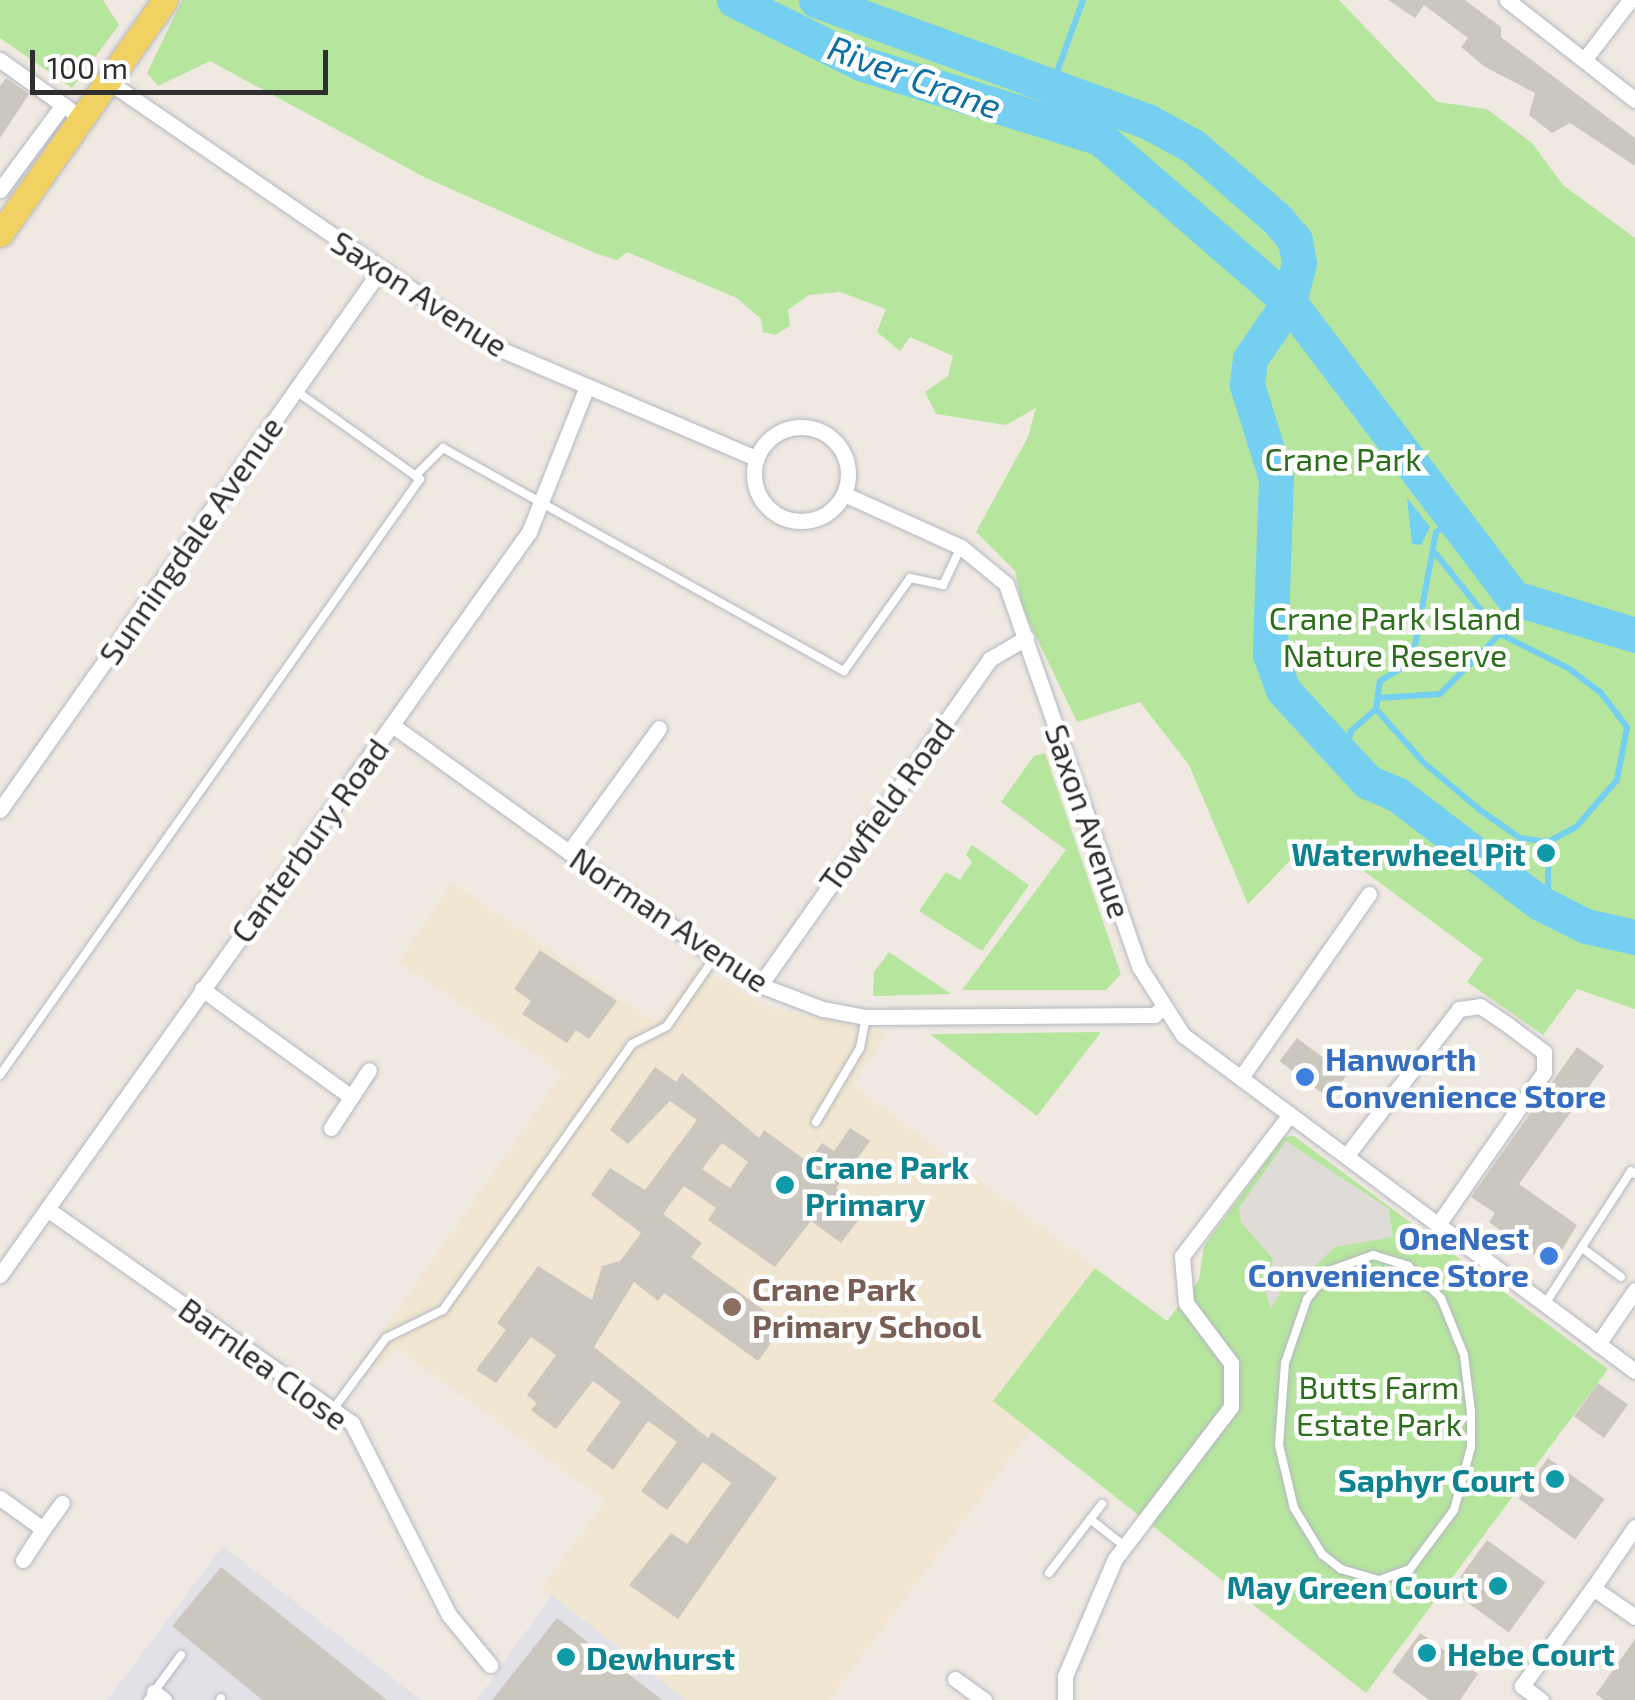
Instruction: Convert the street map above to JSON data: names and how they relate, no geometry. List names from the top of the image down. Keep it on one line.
{"streets":{"street":["Saxon Avenue","Sunningdale Avenue","Towfield Road","Canterbury Road","Norman Avenue","Barnlea Close"]},"crossings":[["Saxon Avenue","Sunningdale Avenue"],["Saxon Avenue","Towfield Road"],["Saxon Avenue","Canterbury Road"],["Saxon Avenue","Norman Avenue"],["Towfield Road","Norman Avenue"],["Canterbury Road","Norman Avenue"],["Canterbury Road","Barnlea Close"]],"water":["River Crane"],"parks":["Crane Park","Crane Park Island Nature Reserve","Butts Farm Estate Park"],"places":["Waterwheel Pit","Hanworth Convenience Store","Crane Park Primary","OneNest Convenience Store","Crane Park Primary School","Saphyr Court","May Green Court","Hebe Court","Dewhurst"],"scale_bar":"100 m"}
